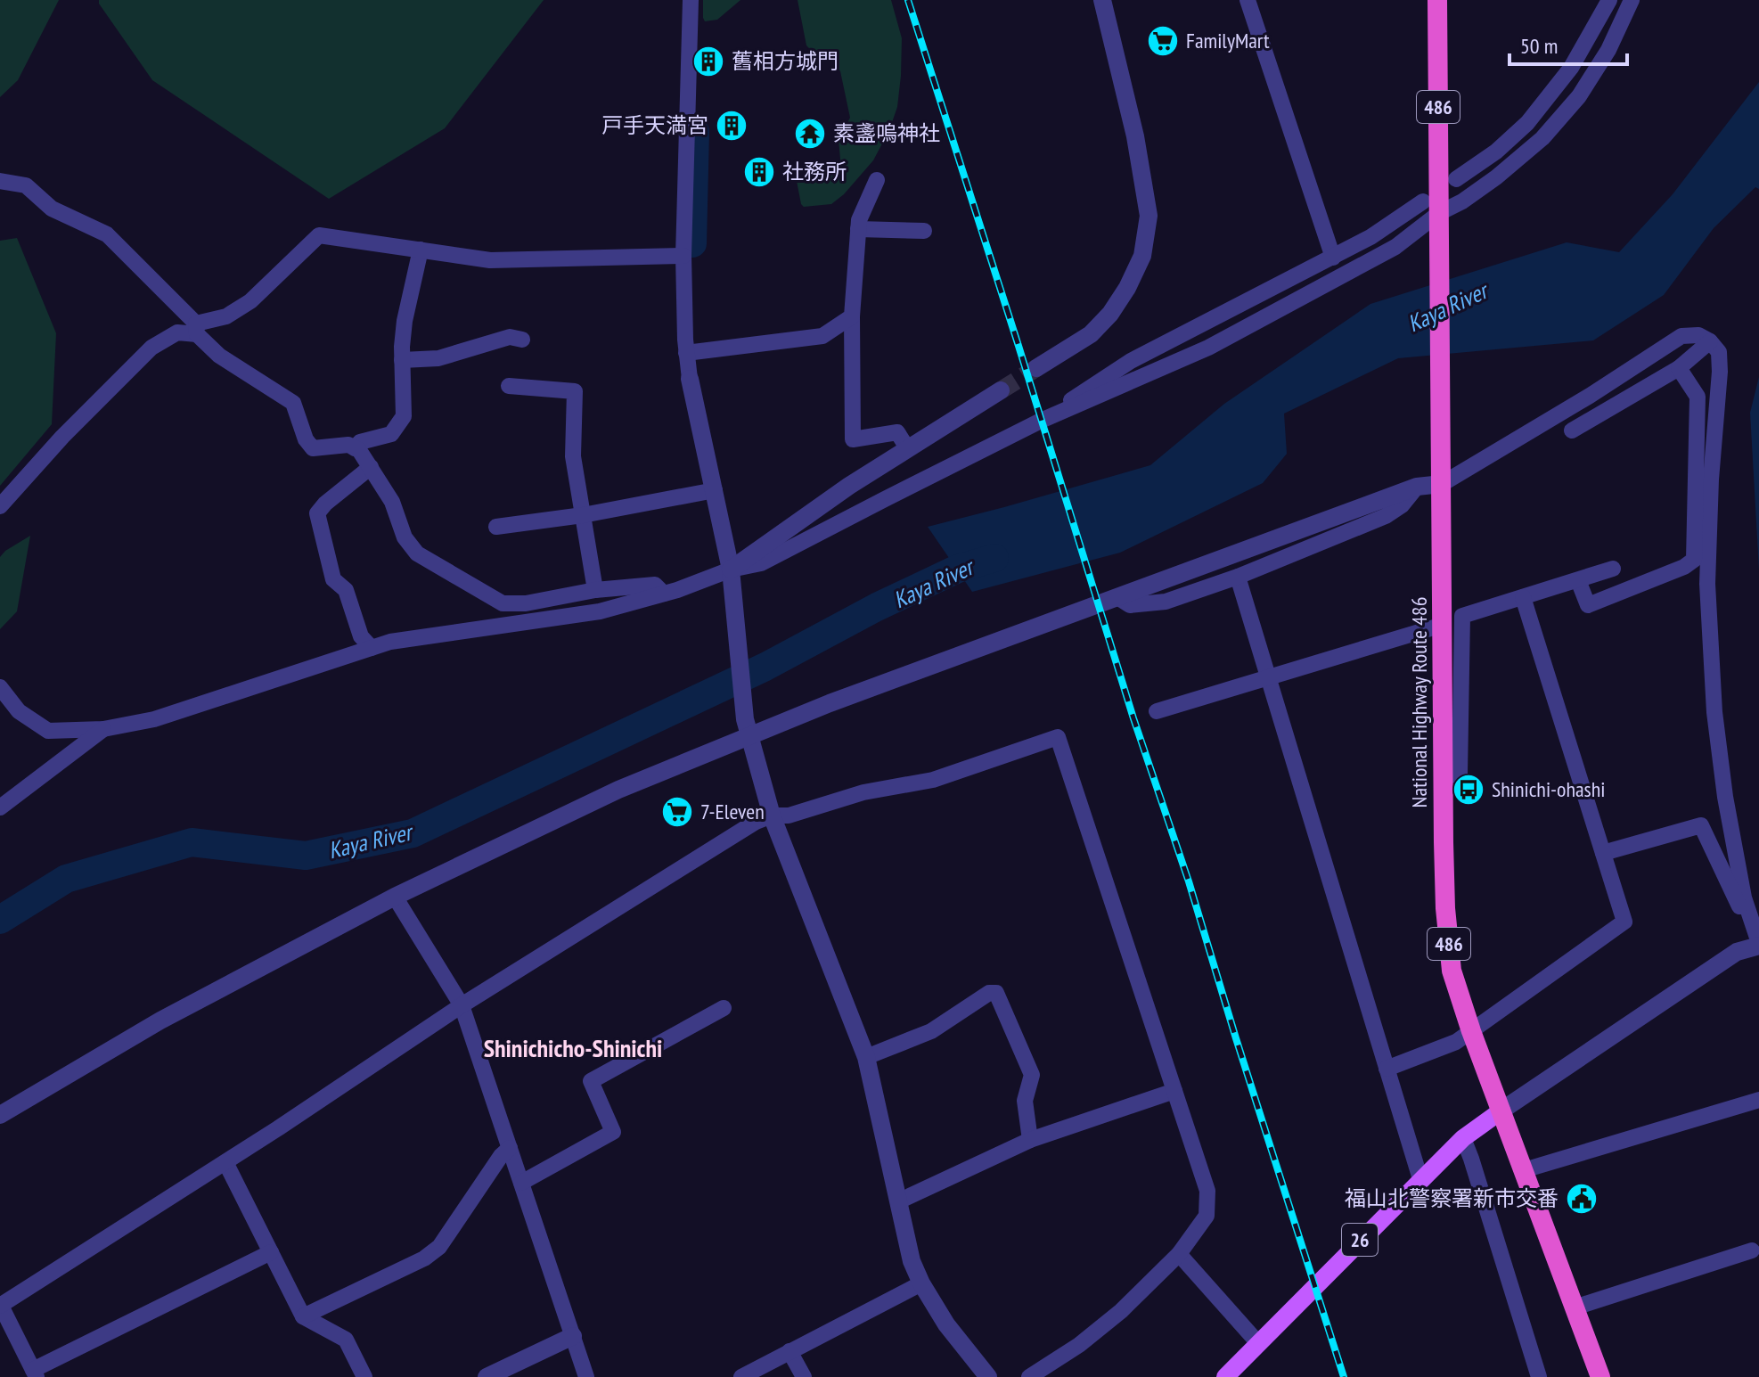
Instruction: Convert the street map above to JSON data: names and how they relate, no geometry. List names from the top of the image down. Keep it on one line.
{"streets":{"highway":["486","National Highway Route 486"],"main road":["26"]},"crossings":[["National Highway Route 486","26"]],"districts":["Shinichicho-Shinichi"],"water":["Kaya River"],"places":{"supermarket":["FamilyMart","7-Eleven"],"building":["舊相方城門","戸手天満宮","社務所"],"temple":["素盞嗚神社"],"bus stop":["Shinichi-ohashi"],"public building":["福山北警察署新市交番"]},"scale_bar":"50 m"}
